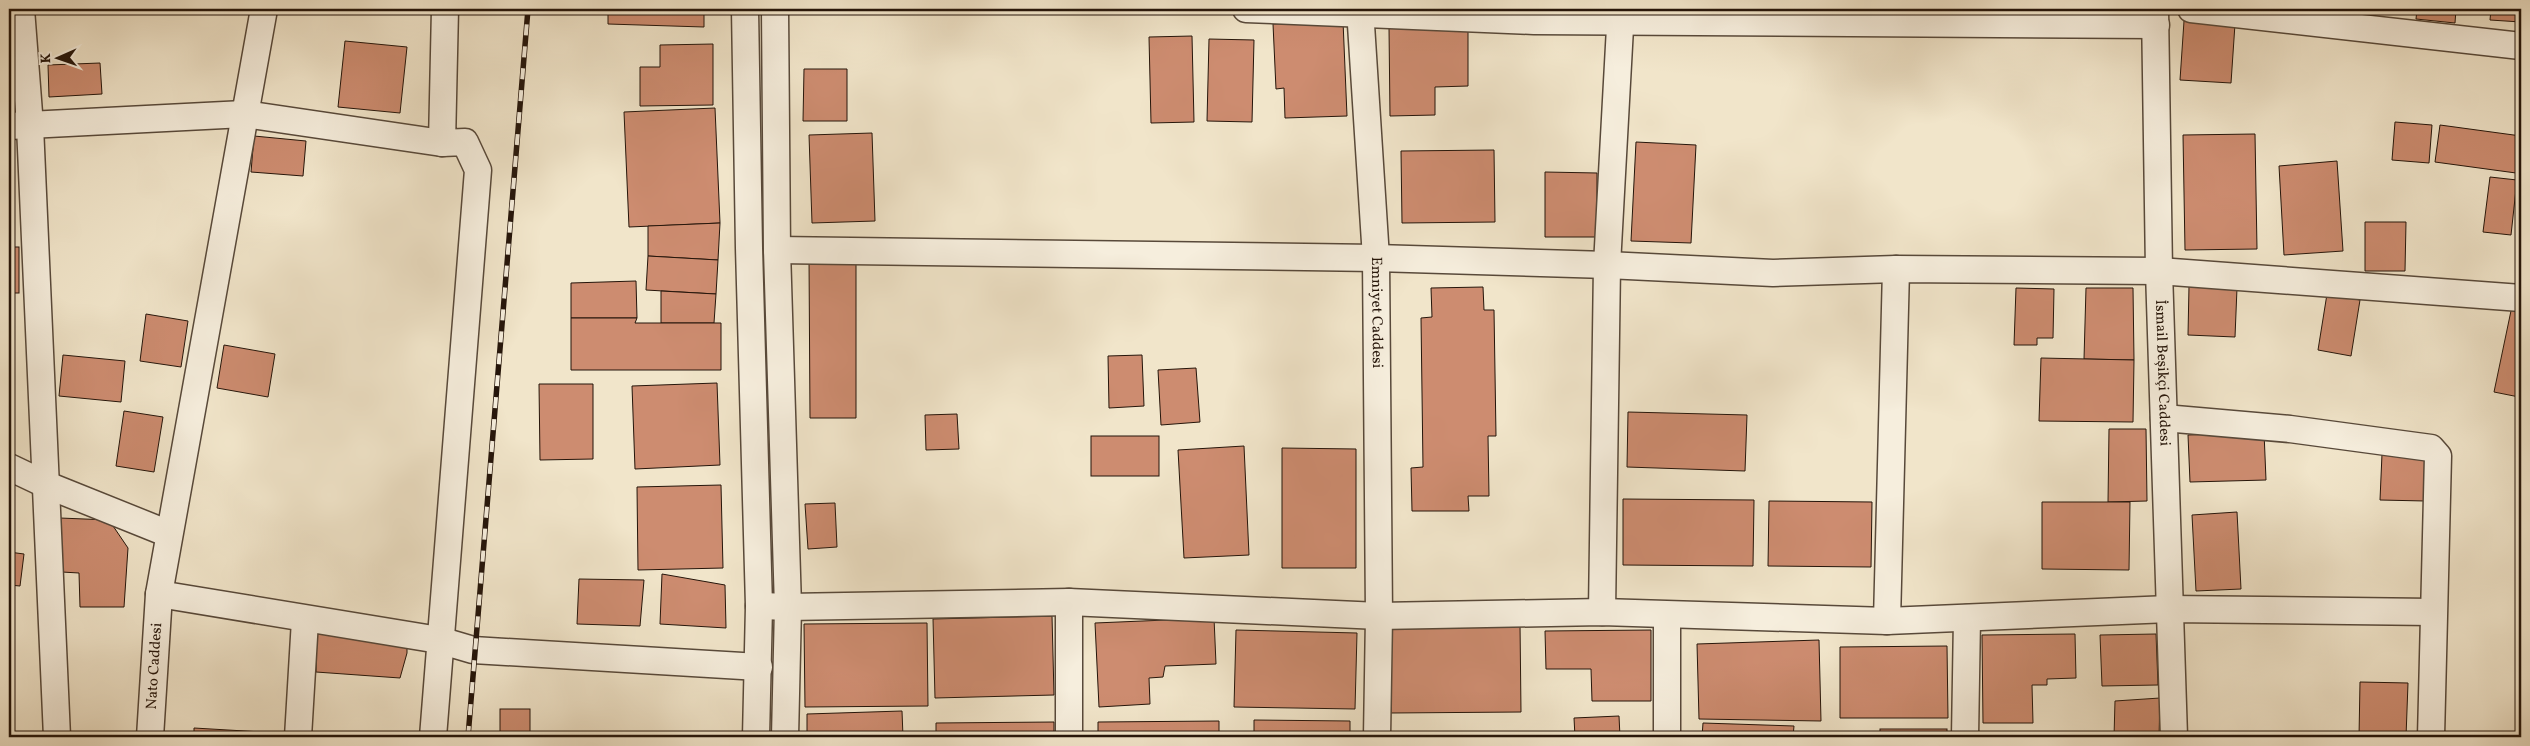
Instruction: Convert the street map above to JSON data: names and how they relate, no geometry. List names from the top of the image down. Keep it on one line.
{"streets":{"street":["Emniyet Caddesi","İsmail Beşikçi Caddesi","Nato Caddesi"]},"north":"left"}
